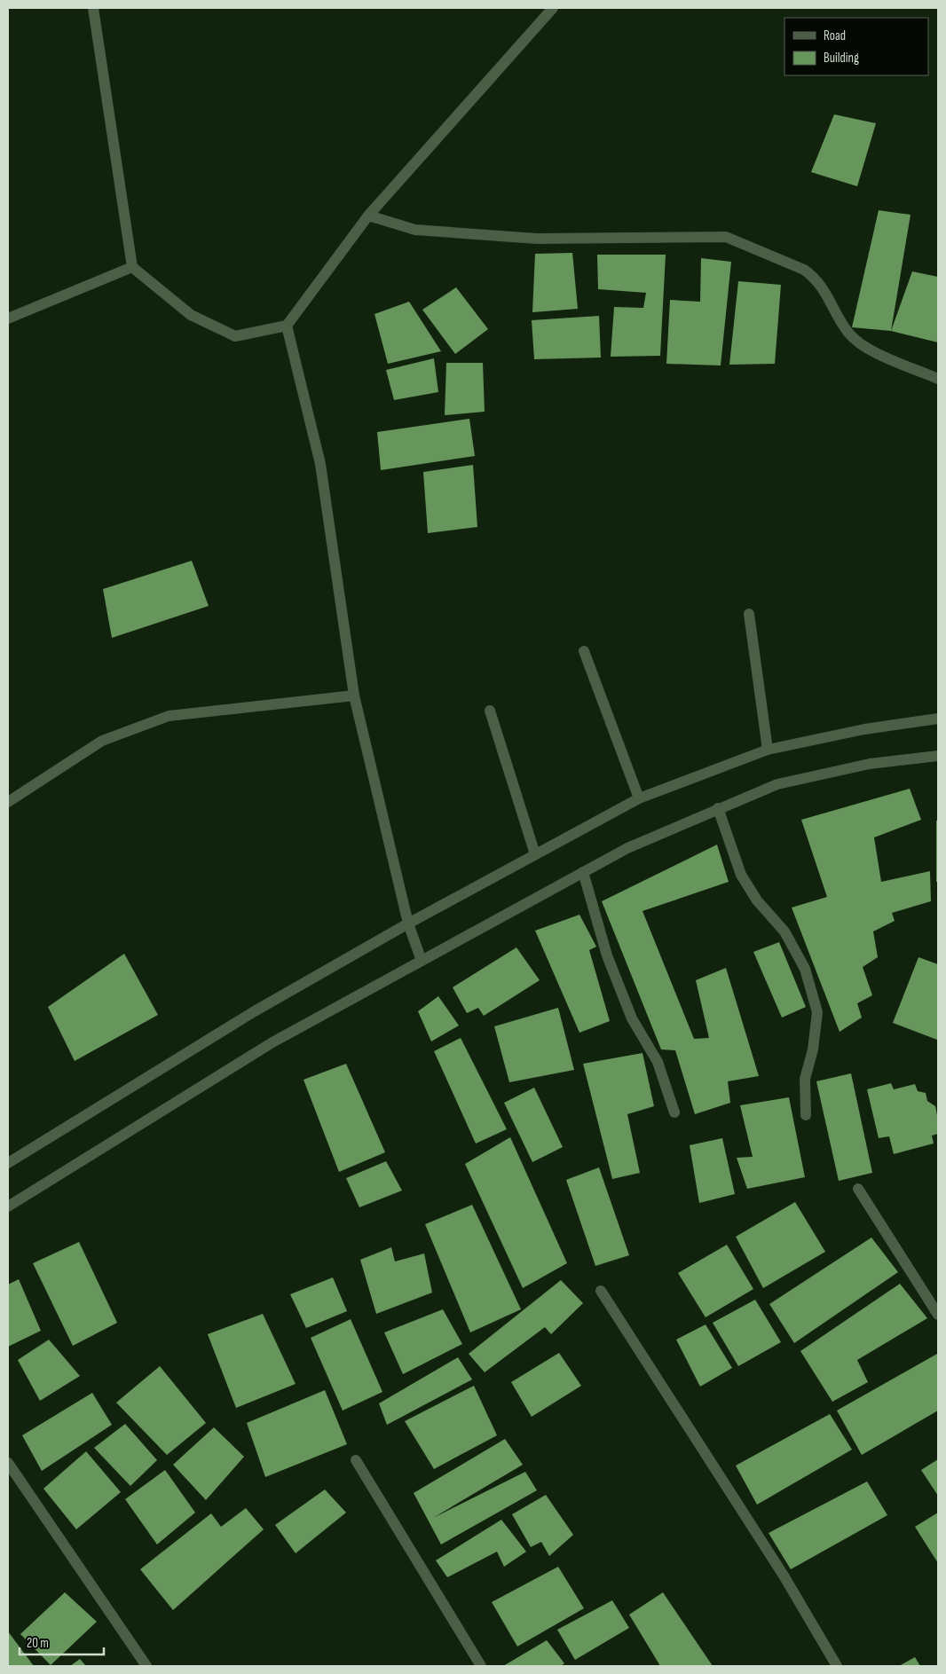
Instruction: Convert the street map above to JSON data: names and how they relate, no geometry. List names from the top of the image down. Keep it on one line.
{"legend":["Road","Building"],"scale_bar":"20 m"}
